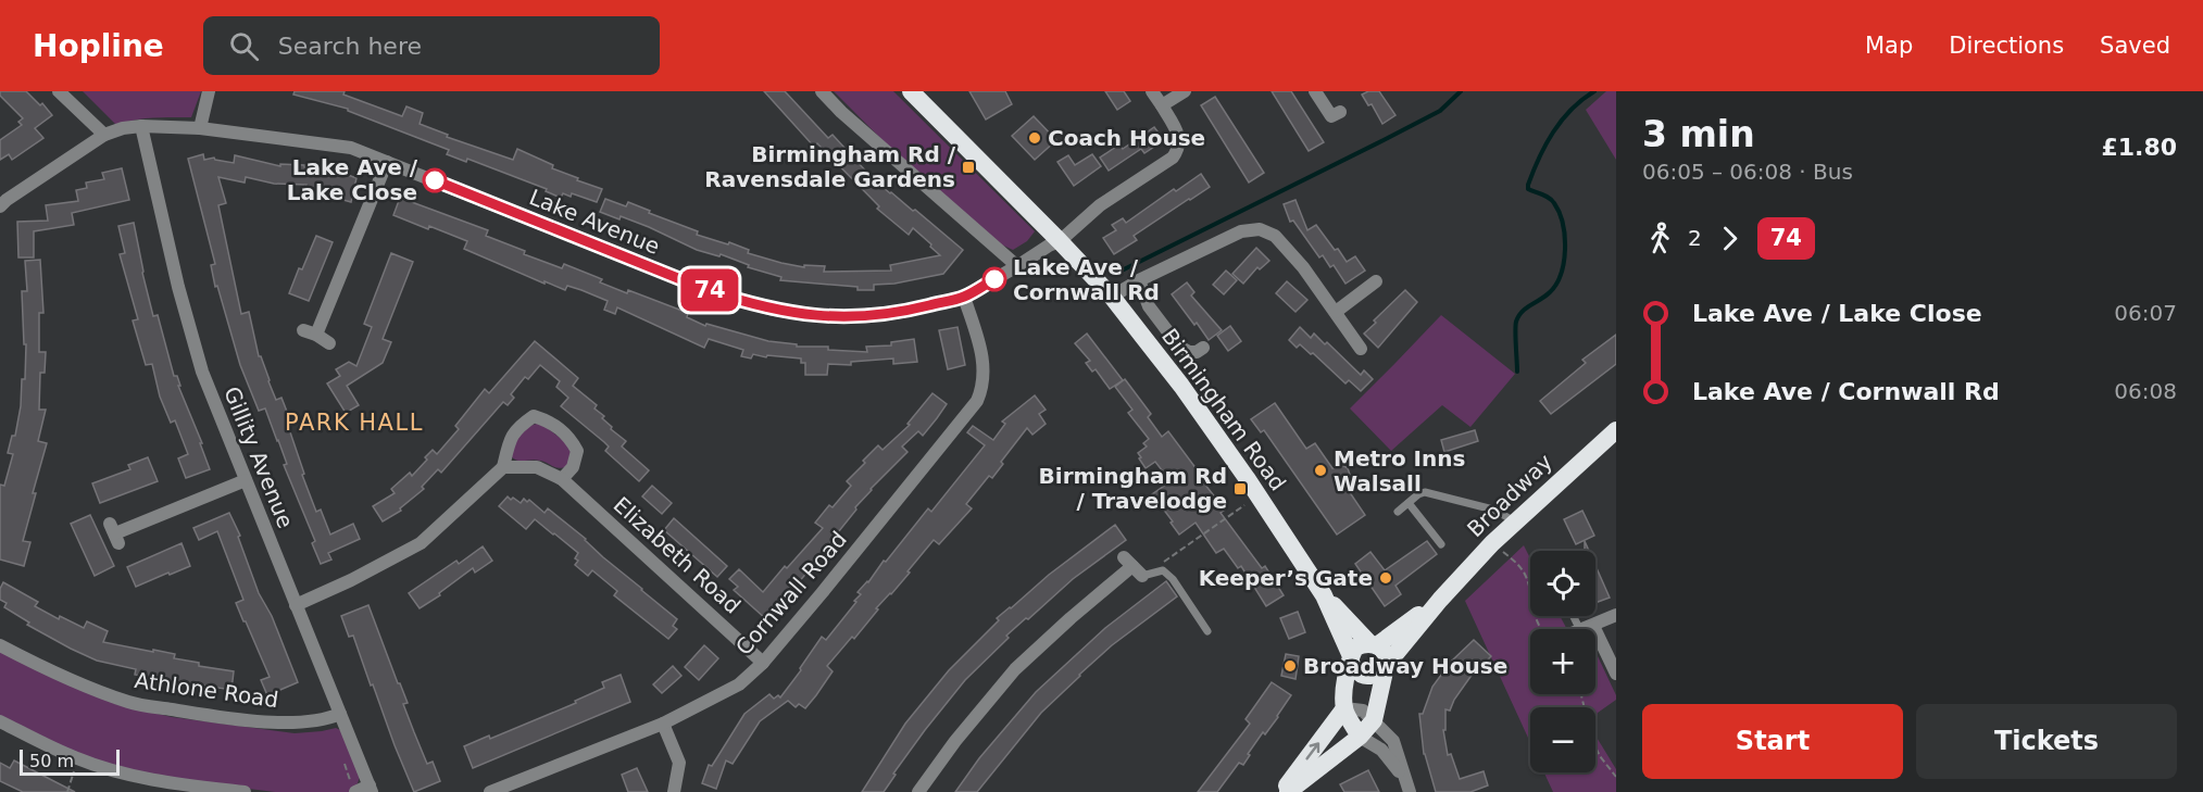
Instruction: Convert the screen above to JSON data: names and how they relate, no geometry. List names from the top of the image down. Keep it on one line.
{"streets":{"highway":["Birmingham Road","Broadway"],"street":["Lake Avenue","Gillity Avenue","Elizabeth Road","Cornwall Road","Athlone Road"]},"crossings":[["Lake Avenue","Birmingham Road"],["Lake Avenue","Gillity Avenue"],["Lake Avenue","Cornwall Road"],["Birmingham Road","Broadway"],["Gillity Avenue","Athlone Road"],["Elizabeth Road","Cornwall Road"]],"districts":["PARK HALL"],"places":{"other":["Coach House","Lake Ave / Lake Close","Lake Ave / Cornwall Rd","Metro Inns Walsall","Keeper’s Gate","Broadway House"],"transit":["Birmingham Rd / Ravensdale Gardens","Birmingham Rd / Travelodge"]},"lines":["bus line 74"],"scale_bar":"50 m","page":{"header":"Hopline","search":"Search here","nav":["Map","Directions","Saved"],"on_map":"74","heading":["3 min","06:05 – 06:08 · Bus","£1.80"],"legs":["2","74"],"list":[{"name":"Lake Ave / Lake Close","value":"06:07"},{"name":"Lake Ave / Cornwall Rd","value":"06:08"}],"map_buttons":["+","−"],"buttons":["Start","Tickets"],"scale":"50 m"}}
